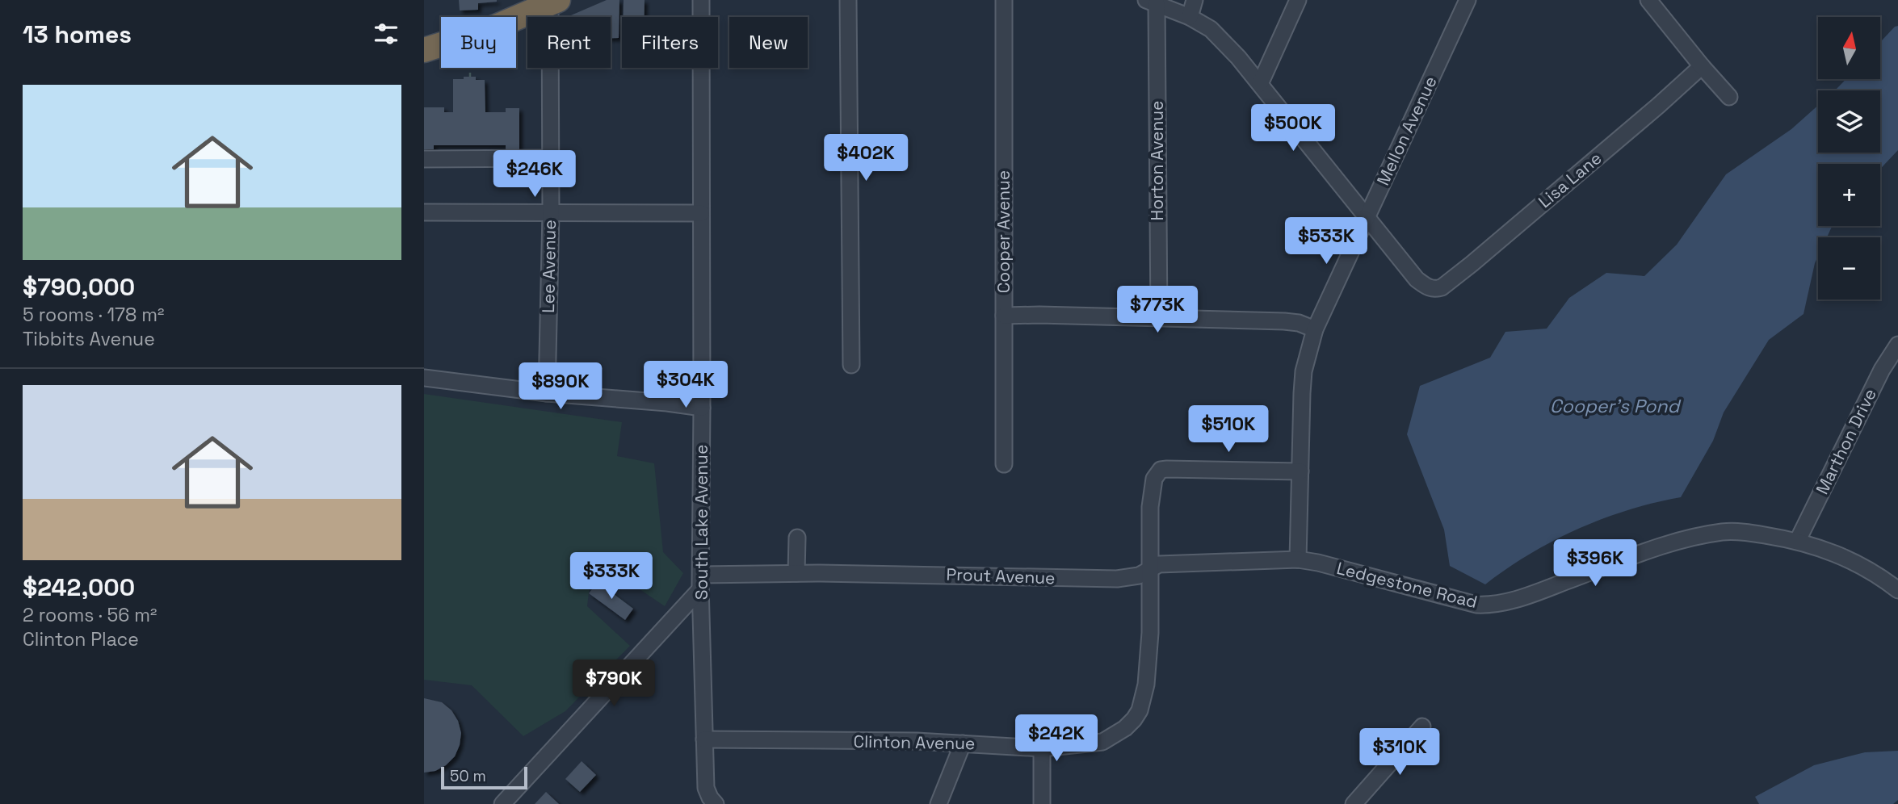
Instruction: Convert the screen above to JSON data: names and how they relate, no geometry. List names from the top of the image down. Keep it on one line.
{"streets":{"street":["Mellon Avenue","Horton Avenue","Lisa Lane","Cooper Avenue","Lee Avenue","Marthon Drive","South Lake Avenue","Prout Avenue","Ledgestone Road","Clinton Avenue"]},"crossings":[["Mellon Avenue","Lisa Lane"],["Mellon Avenue","Prout Avenue"],["Mellon Avenue","Ledgestone Road"],["Mellon Avenue","Clinton Avenue"],["Marthon Drive","Ledgestone Road"],["South Lake Avenue","Prout Avenue"],["South Lake Avenue","Clinton Avenue"],["Prout Avenue","Ledgestone Road"],["Prout Avenue","Clinton Avenue"]],"water":["Cooper's Pond"],"scale_bar":"50 m","north":"top","page":{"heading":"13 homes","map_buttons":["+","−"],"chip":["Buy","Rent","Filters","New"],"list":[{"name":"$790,000","note":"5 rooms · 178 m² · Tibbits Avenue"},{"name":"$242,000","note":"2 rooms · 56 m² · Clinton Place"}],"price":["$500K","$402K","$246K","$533K","$773K","$304K","$890K","$510K","$396K","$333K","$790K","$242K","$310K"],"scale":"50 m"}}
